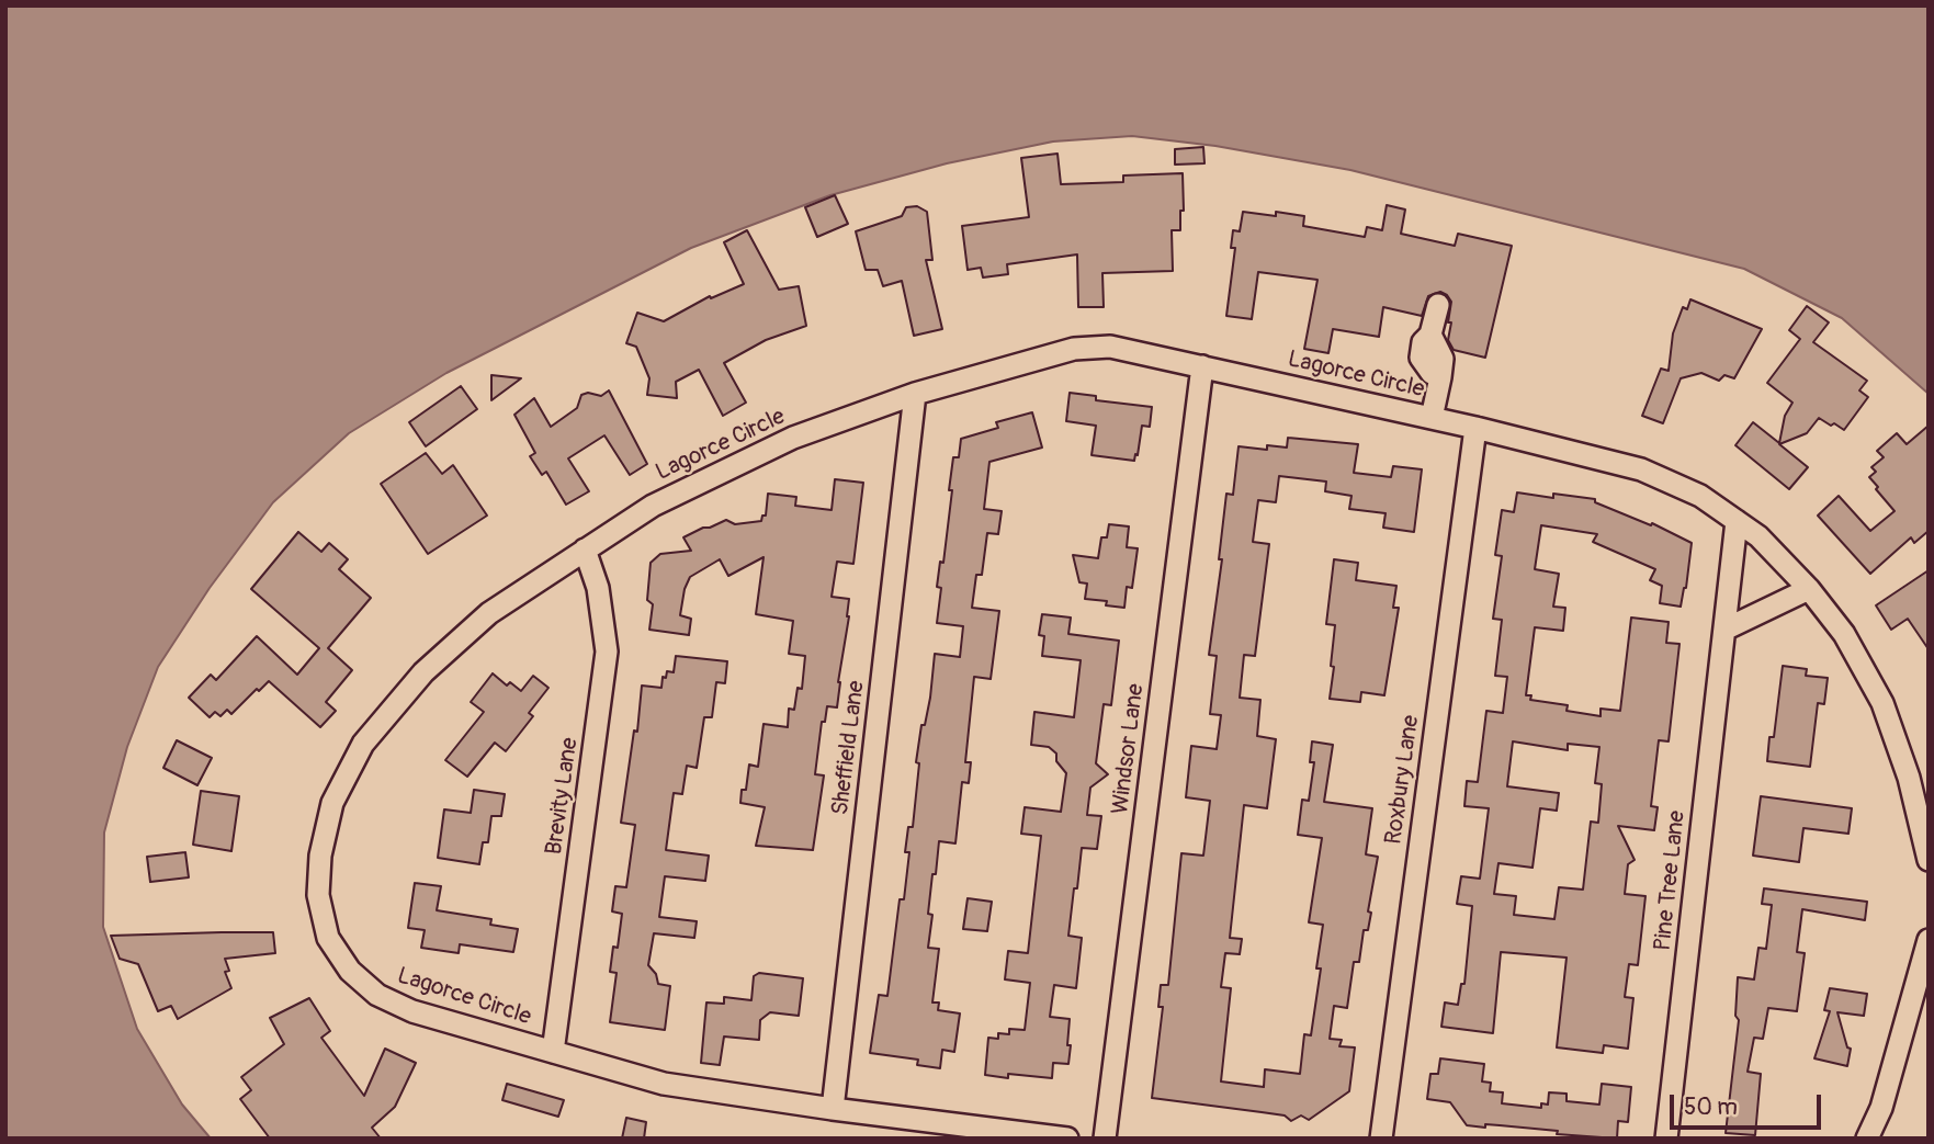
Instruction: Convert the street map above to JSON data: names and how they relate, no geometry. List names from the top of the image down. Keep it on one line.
{"streets":{"street":["Lagorce Circle","Sheffield Lane","Windsor Lane","Roxbury Lane","Brevity Lane","Pine Tree Lane"]},"crossings":[["Lagorce Circle","Sheffield Lane"],["Lagorce Circle","Windsor Lane"],["Lagorce Circle","Roxbury Lane"],["Lagorce Circle","Brevity Lane"],["Lagorce Circle","Pine Tree Lane"]],"scale_bar":"50 m"}
